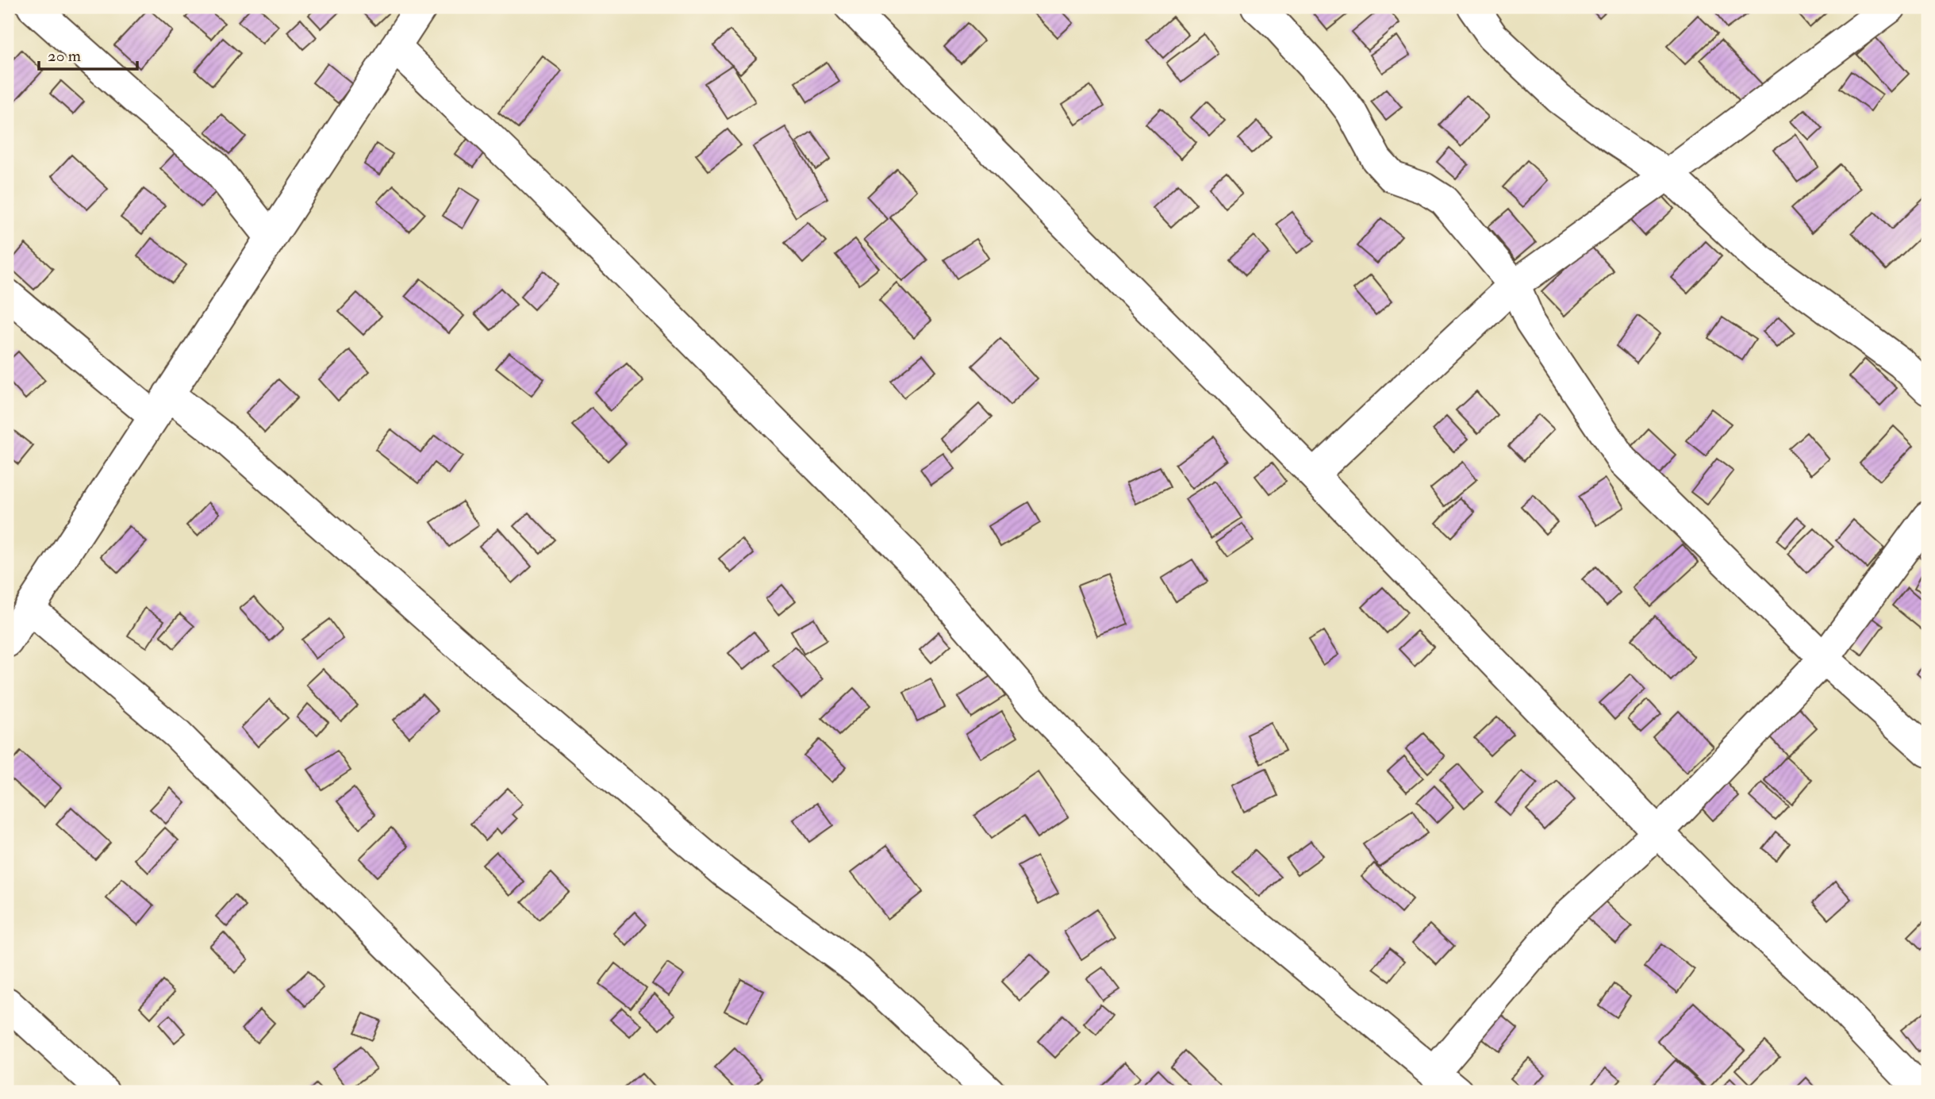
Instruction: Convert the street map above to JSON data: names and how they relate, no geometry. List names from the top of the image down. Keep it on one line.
{"scale_bar":"20 m"}
